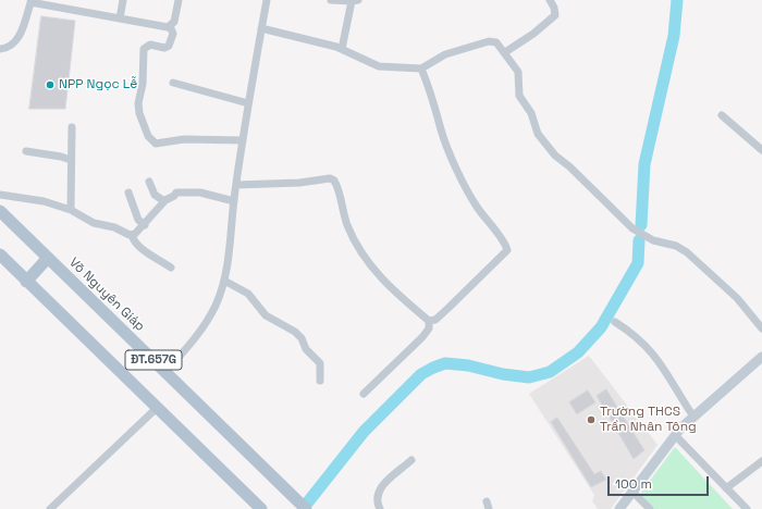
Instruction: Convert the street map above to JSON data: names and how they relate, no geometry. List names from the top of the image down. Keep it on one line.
{"streets":{"main road":["Võ Nguyên Giáp","ĐT.657G"]},"places":["NPP Ngọc Lễ","Trường THCS Trần Nhân Tông"],"scale_bar":"100 m"}
